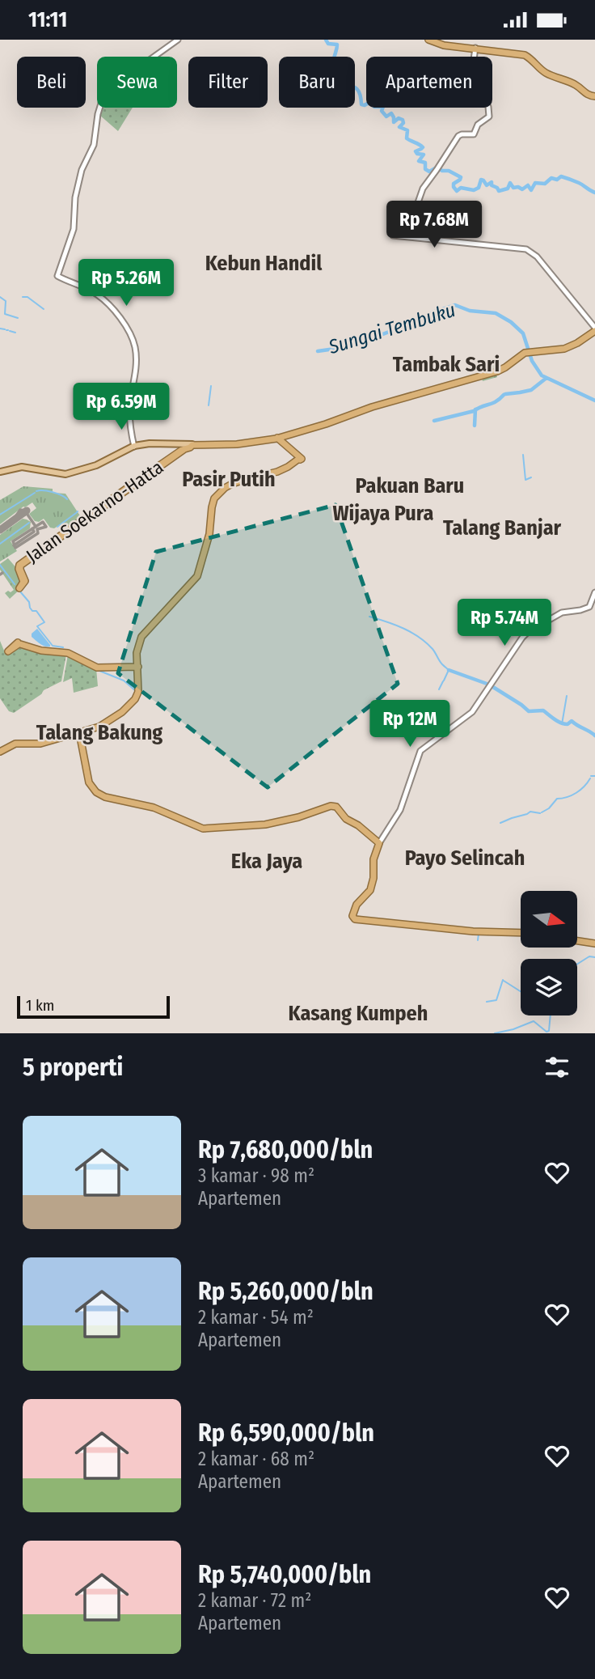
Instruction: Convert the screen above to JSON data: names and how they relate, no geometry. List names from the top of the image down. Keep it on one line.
{"streets":{"highway":["Jalan Soekarno-Hatta"]},"districts":["Kebun Handil","Tambak Sari","Pasir Putih","Pakuan Baru","Wijaya Pura","Talang Banjar","Talang Bakung","Payo Selincah","Eka Jaya","Kasang Kumpeh"],"water":["Sungai Tembuku"],"scale_bar":"1 km","north":"right","page":{"status":"11:11","chip":["Beli","Sewa","Filter","Baru","Apartemen"],"price":["Rp 7.68M","Rp 5.26M","Rp 6.59M","Rp 5.74M","Rp 12M"],"scale":"1 km","heading":"5 properti","list":[{"name":"Rp 7,680,000/bln","note":"3 kamar · 98 m² · Apartemen"},{"name":"Rp 5,260,000/bln","note":"2 kamar · 54 m² · Apartemen"},{"name":"Rp 6,590,000/bln","note":"2 kamar · 68 m² · Apartemen"},{"name":"Rp 5,740,000/bln","note":"2 kamar · 72 m² · Apartemen"}]}}
